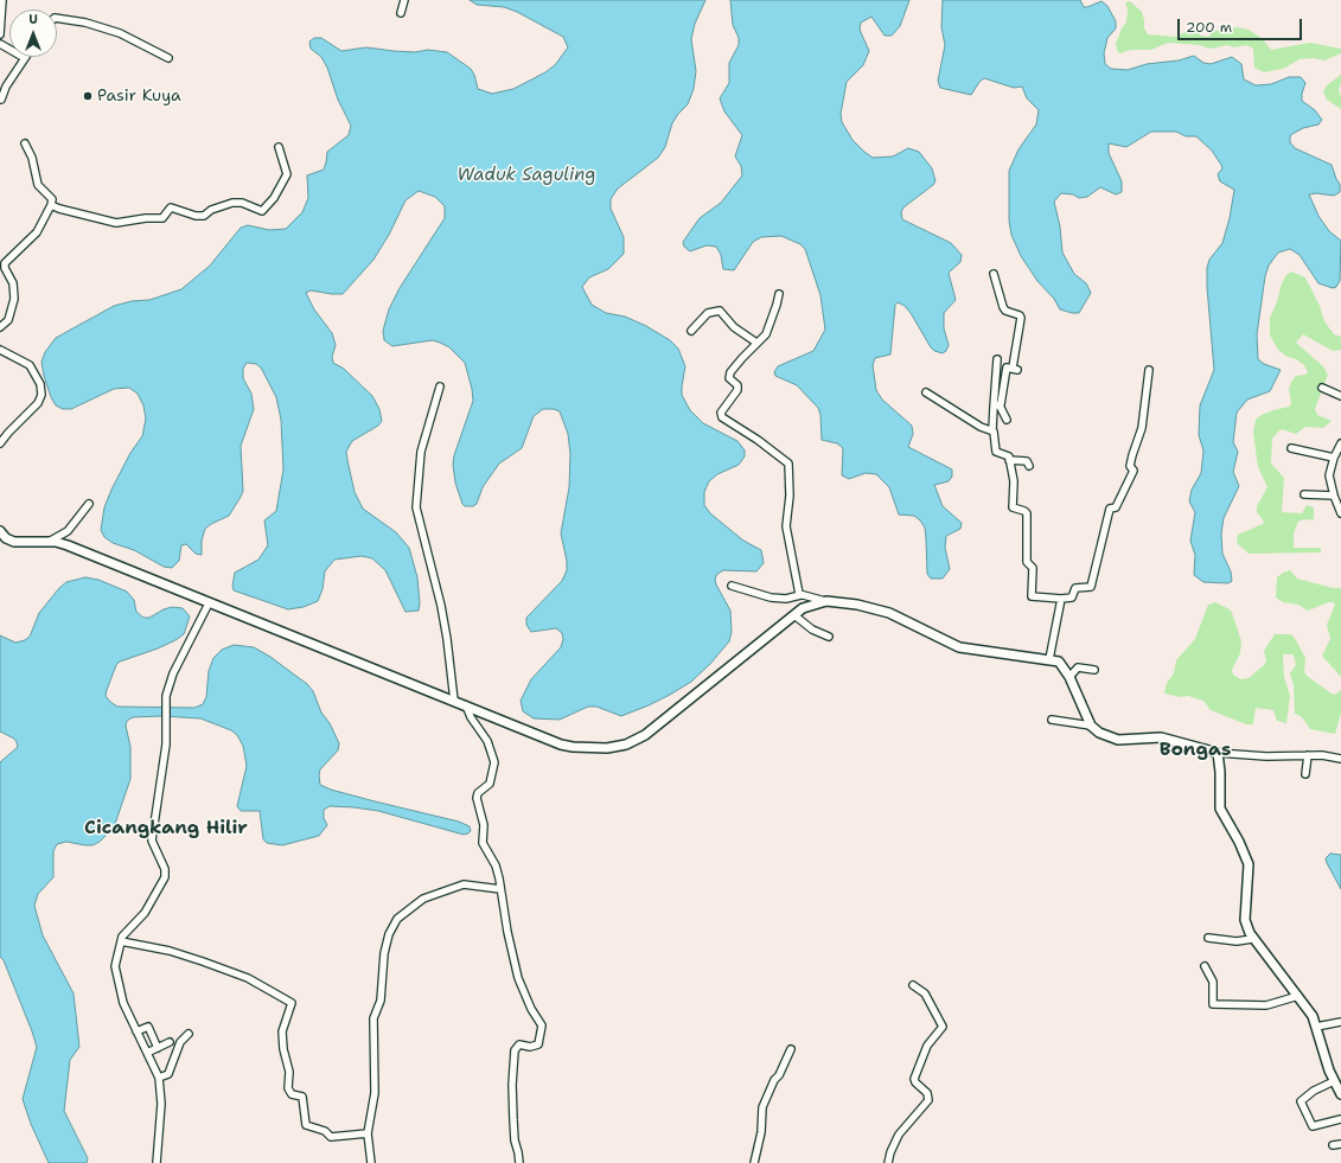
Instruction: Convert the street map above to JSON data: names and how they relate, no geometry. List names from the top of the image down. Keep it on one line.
{"districts":["Bongas","Cicangkang Hilir"],"water":["Waduk Saguling"],"places":["Pasir Kuya"],"scale_bar":"200 m","north":"top"}
